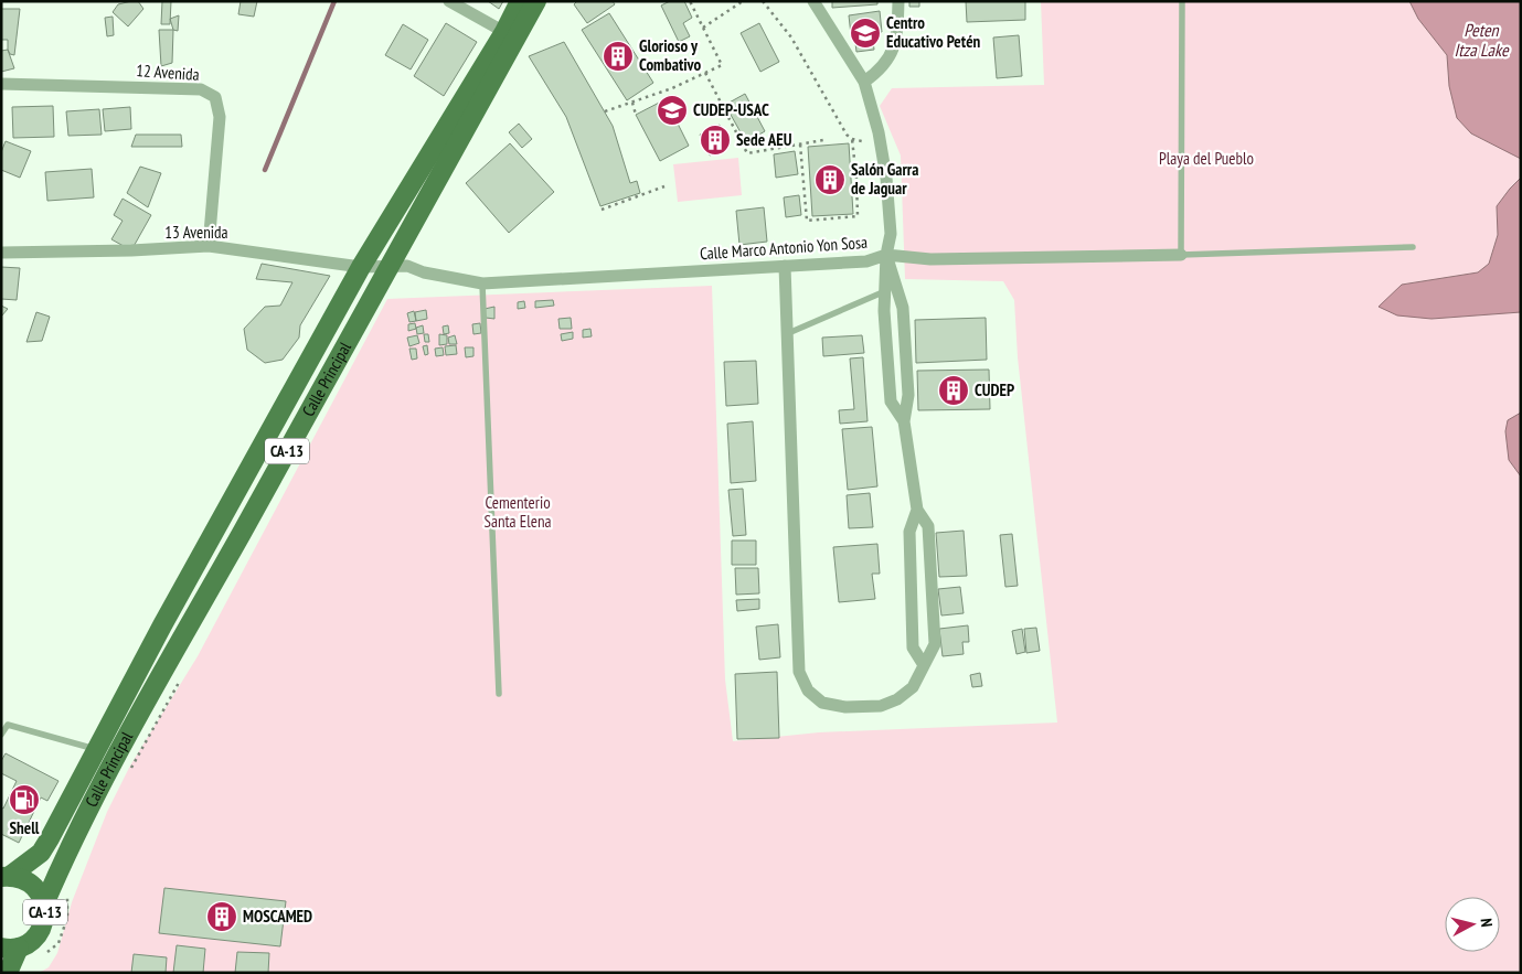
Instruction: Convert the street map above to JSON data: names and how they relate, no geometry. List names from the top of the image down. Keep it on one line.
{"streets":{"main road":["Calle Principal","CA-13"],"street":["12 Avenida","13 Avenida","Calle Marco Antonio Yon Sosa"]},"crossings":[["12 Avenida","13 Avenida"],["13 Avenida","Calle Marco Antonio Yon Sosa"],["13 Avenida","Calle Principal"],["Calle Marco Antonio Yon Sosa","Calle Principal"],["Calle Principal","CA-13"]],"water":["Peten Itza Lake"],"parks":["Playa del Pueblo","Cementerio Santa Elena"],"places":{"school or university":["Centro Educativo Petén","CUDEP-USAC"],"building":["Glorioso y Combativo","Sede AEU","Salón Garra de Jaguar","CUDEP","MOSCAMED"],"fuel station":["Shell"]},"north":"right"}
